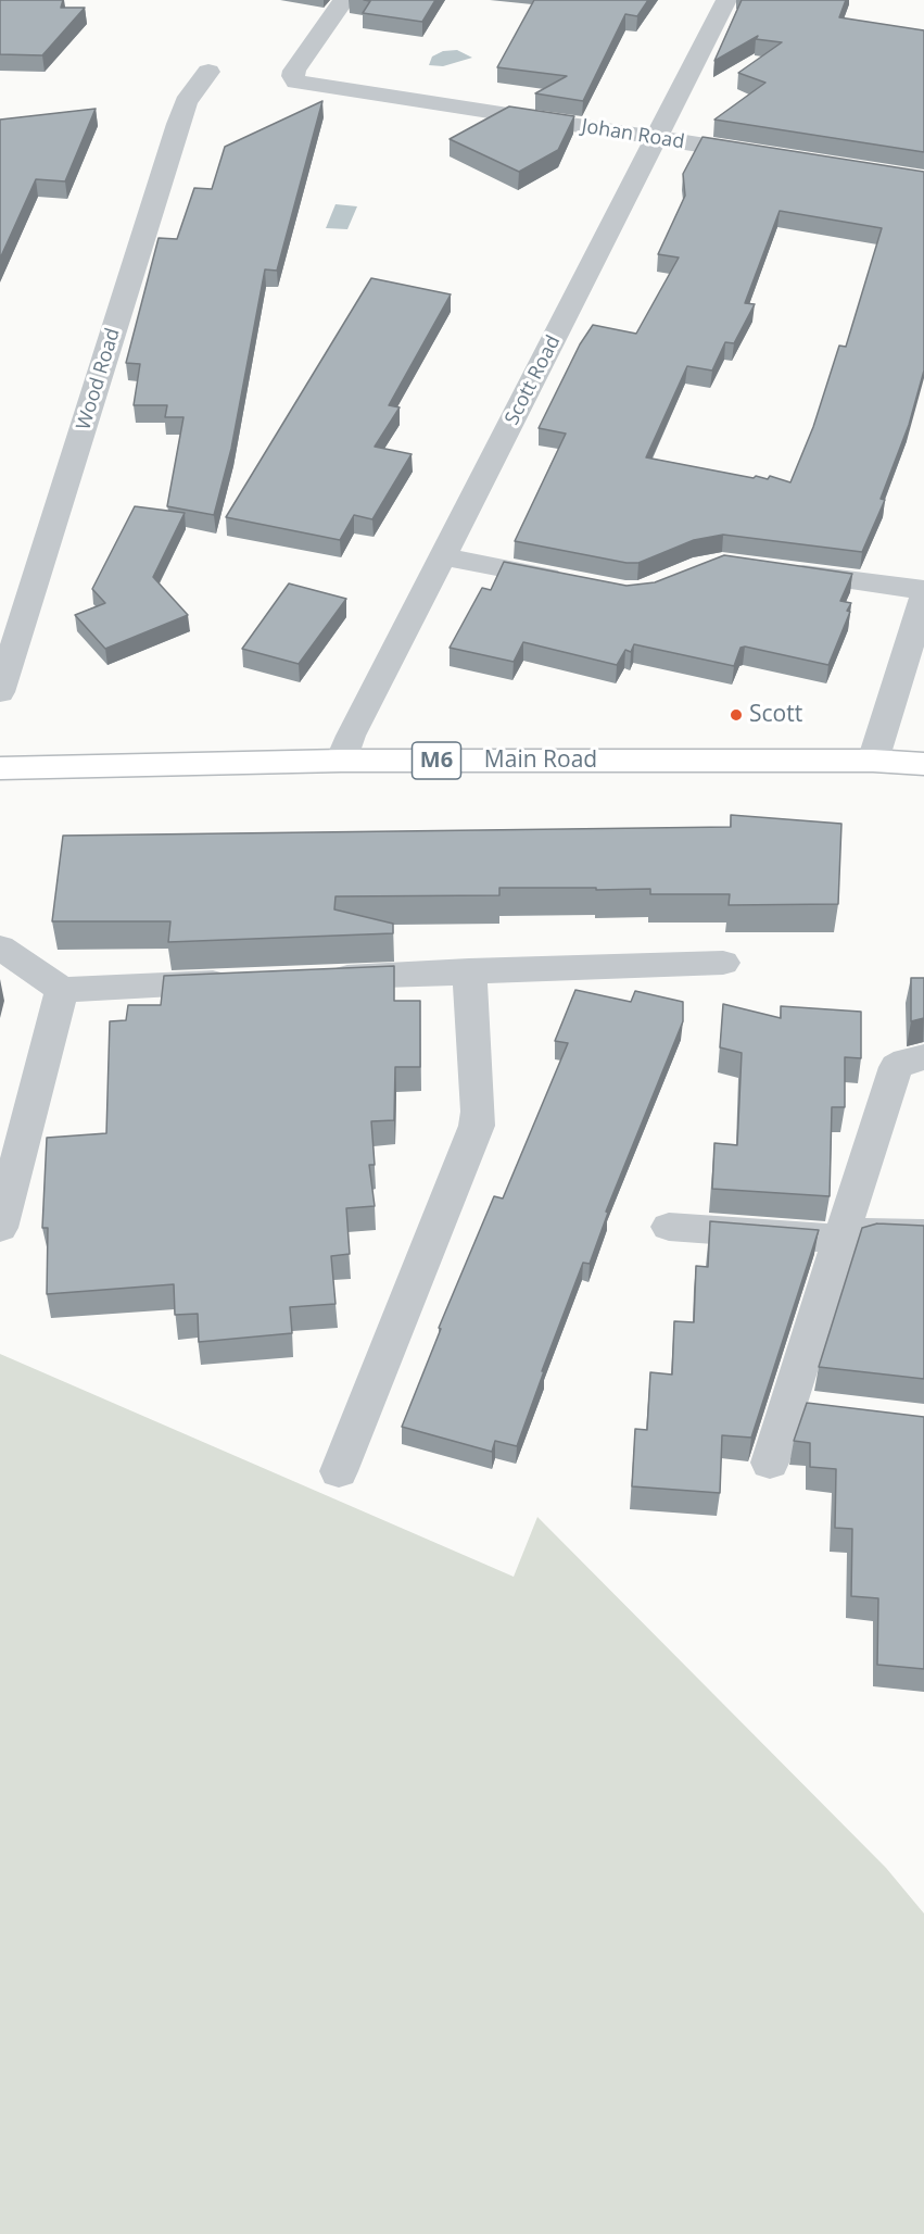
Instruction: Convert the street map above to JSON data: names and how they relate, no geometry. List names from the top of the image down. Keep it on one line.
{"streets":{"main road":["M6","Main Road"],"street":["Johan Road","Wood Road","Scott Road"]},"crossings":[["Johan Road","Scott Road"],["Scott Road","Main Road"]],"places":["Scott"]}
